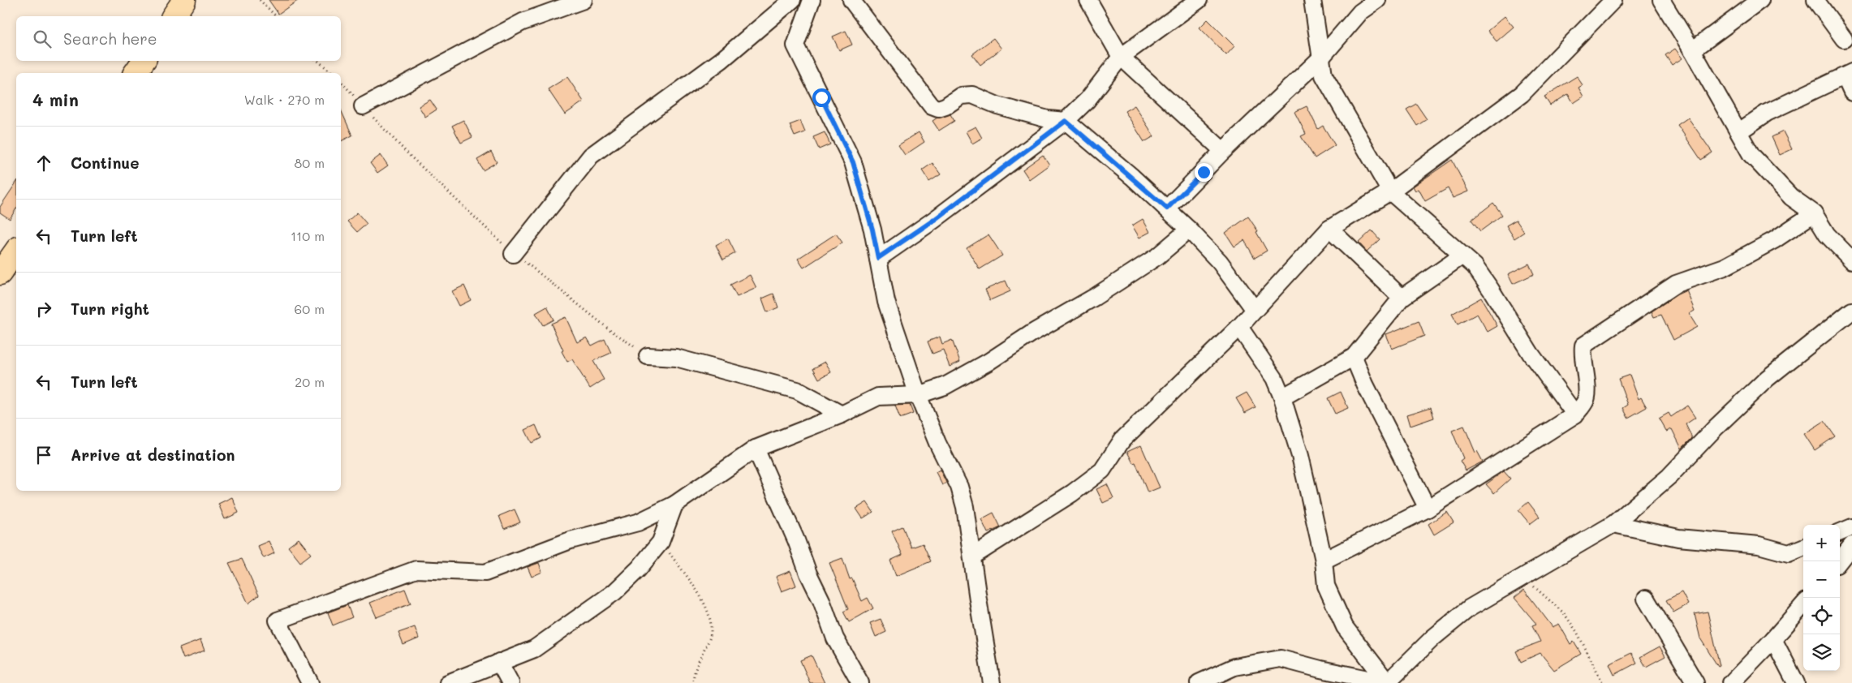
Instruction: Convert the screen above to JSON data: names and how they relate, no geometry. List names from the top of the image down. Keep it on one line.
{"page":{"search":"Search here","heading":["4 min","Walk · 270 m"],"list":[["Continue","80 m"],["Turn left","110 m"],["Turn right","60 m"],["Turn left","20 m"],"Arrive at destination"],"map_buttons":["+","−"]}}
